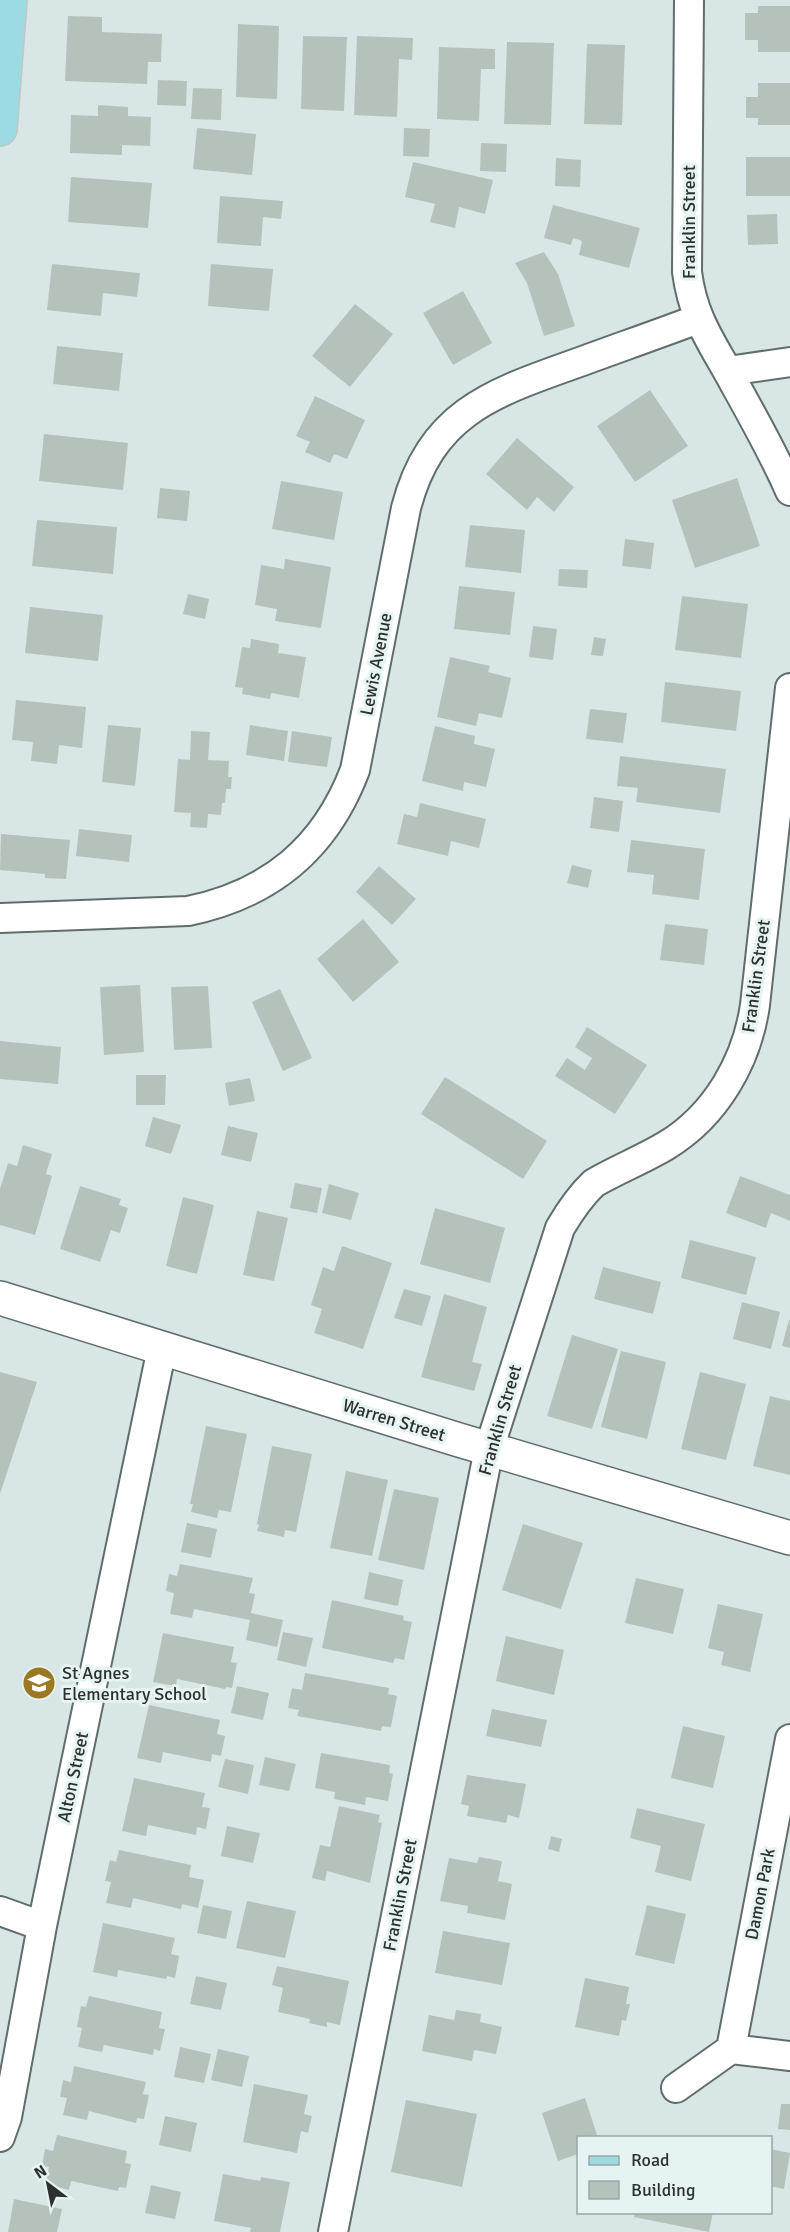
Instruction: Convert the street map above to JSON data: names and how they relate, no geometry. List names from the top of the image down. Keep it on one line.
{"streets":{"main road":["Warren Street"],"street":["Franklin Street","Lewis Avenue","Alton Street","Damon Park"]},"crossings":[["Franklin Street","Lewis Avenue"],["Franklin Street","Warren Street"],["Warren Street","Alton Street"]],"places":{"school or university":["St Agnes Elementary School"]},"legend":["Road","Building"],"north":"top left"}
